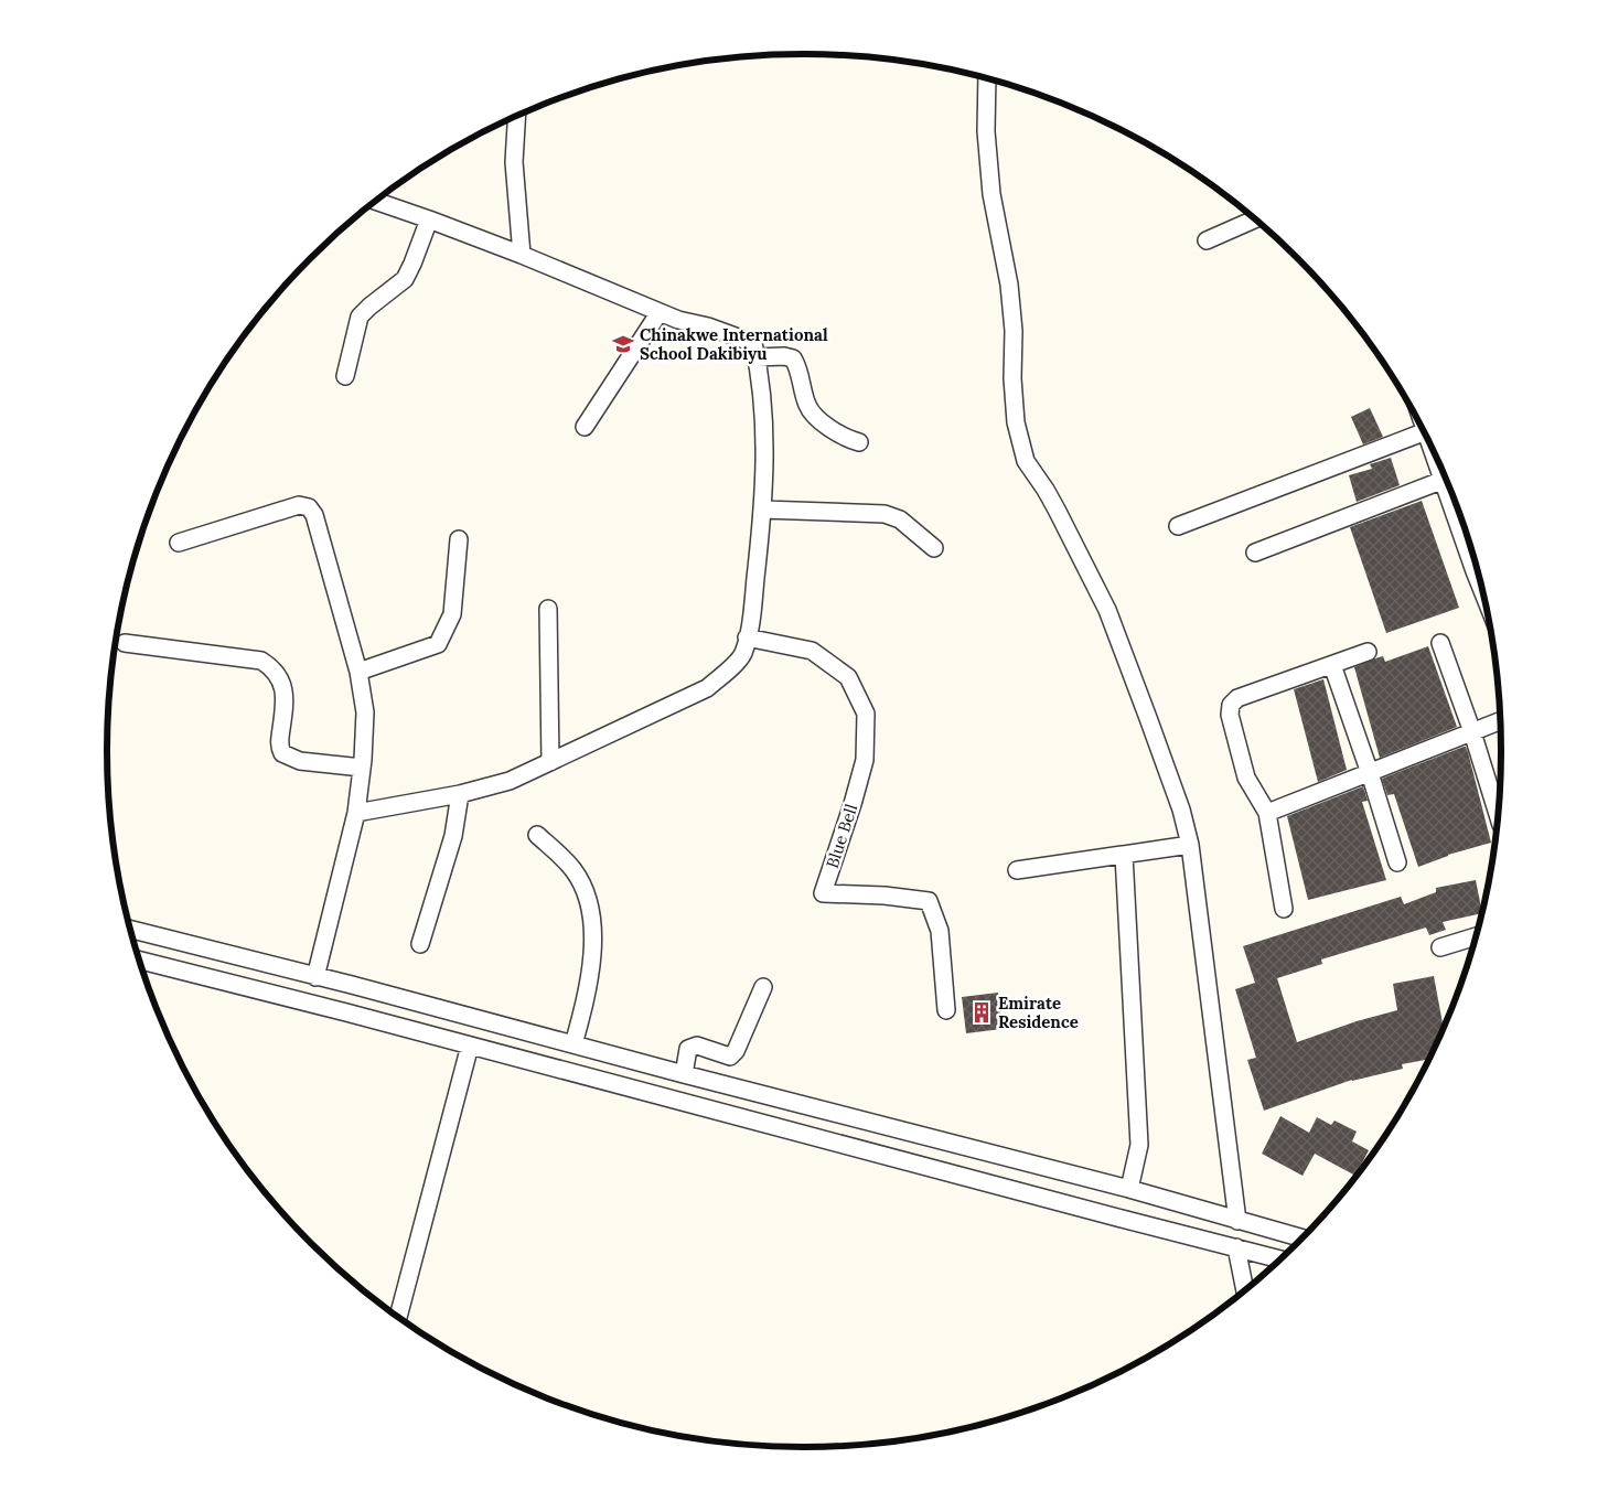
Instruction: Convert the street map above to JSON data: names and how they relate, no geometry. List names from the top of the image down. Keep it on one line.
{"streets":{"street":["Blue Bell"]},"places":{"school or university":["Chinakwe International School Dakibiyu"],"building":["Emirate Residence"]}}
